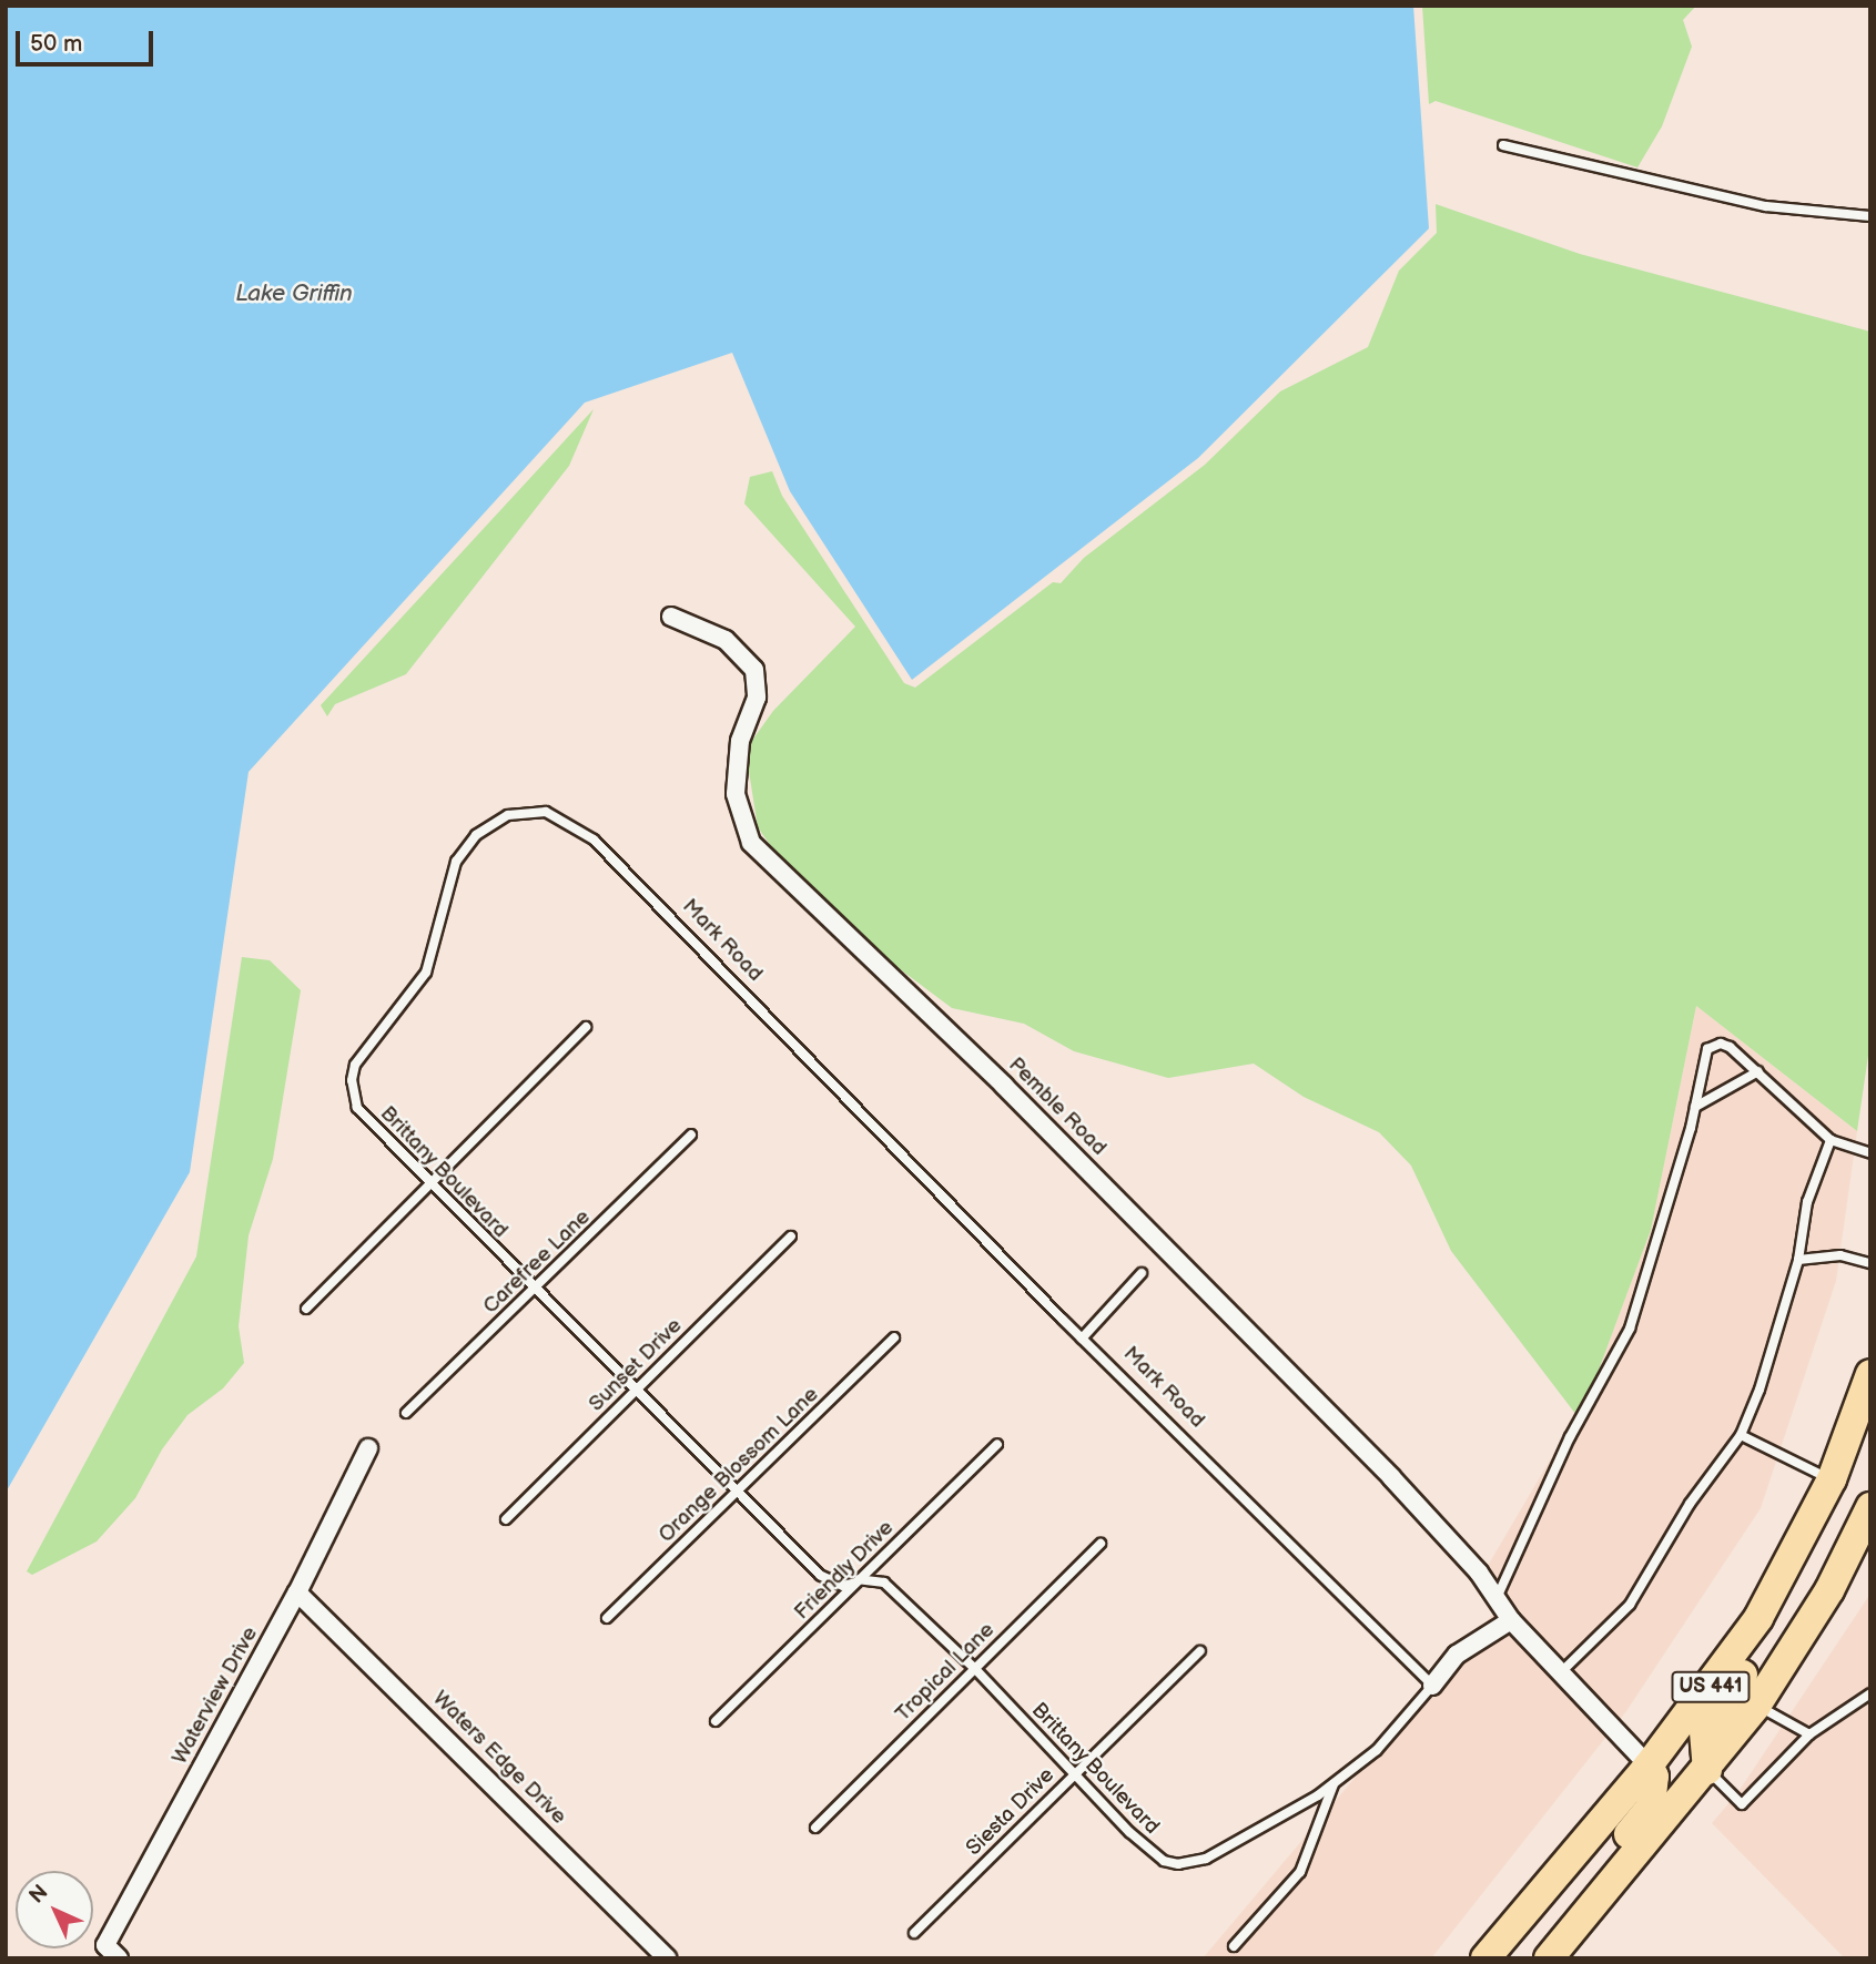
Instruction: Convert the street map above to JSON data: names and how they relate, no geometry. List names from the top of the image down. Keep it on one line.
{"streets":{"main road":["US 441"],"street":["Pemble Road","Waterview Drive","Waters Edge Drive"],"lane":["Mark Road","Brittany Boulevard","Carefree Lane","Sunset Drive","Orange Blossom Lane","Friendly Drive","Tropical Lane","Siesta Drive"]},"crossings":[["Mark Road","Brittany Boulevard"],["Brittany Boulevard","Carefree Lane"],["Brittany Boulevard","Sunset Drive"],["Brittany Boulevard","Orange Blossom Lane"],["Brittany Boulevard","Friendly Drive"],["Brittany Boulevard","Tropical Lane"],["Brittany Boulevard","Siesta Drive"],["Waterview Drive","Waters Edge Drive"]],"water":["Lake Griffin"],"scale_bar":"50 m","north":"top left"}
